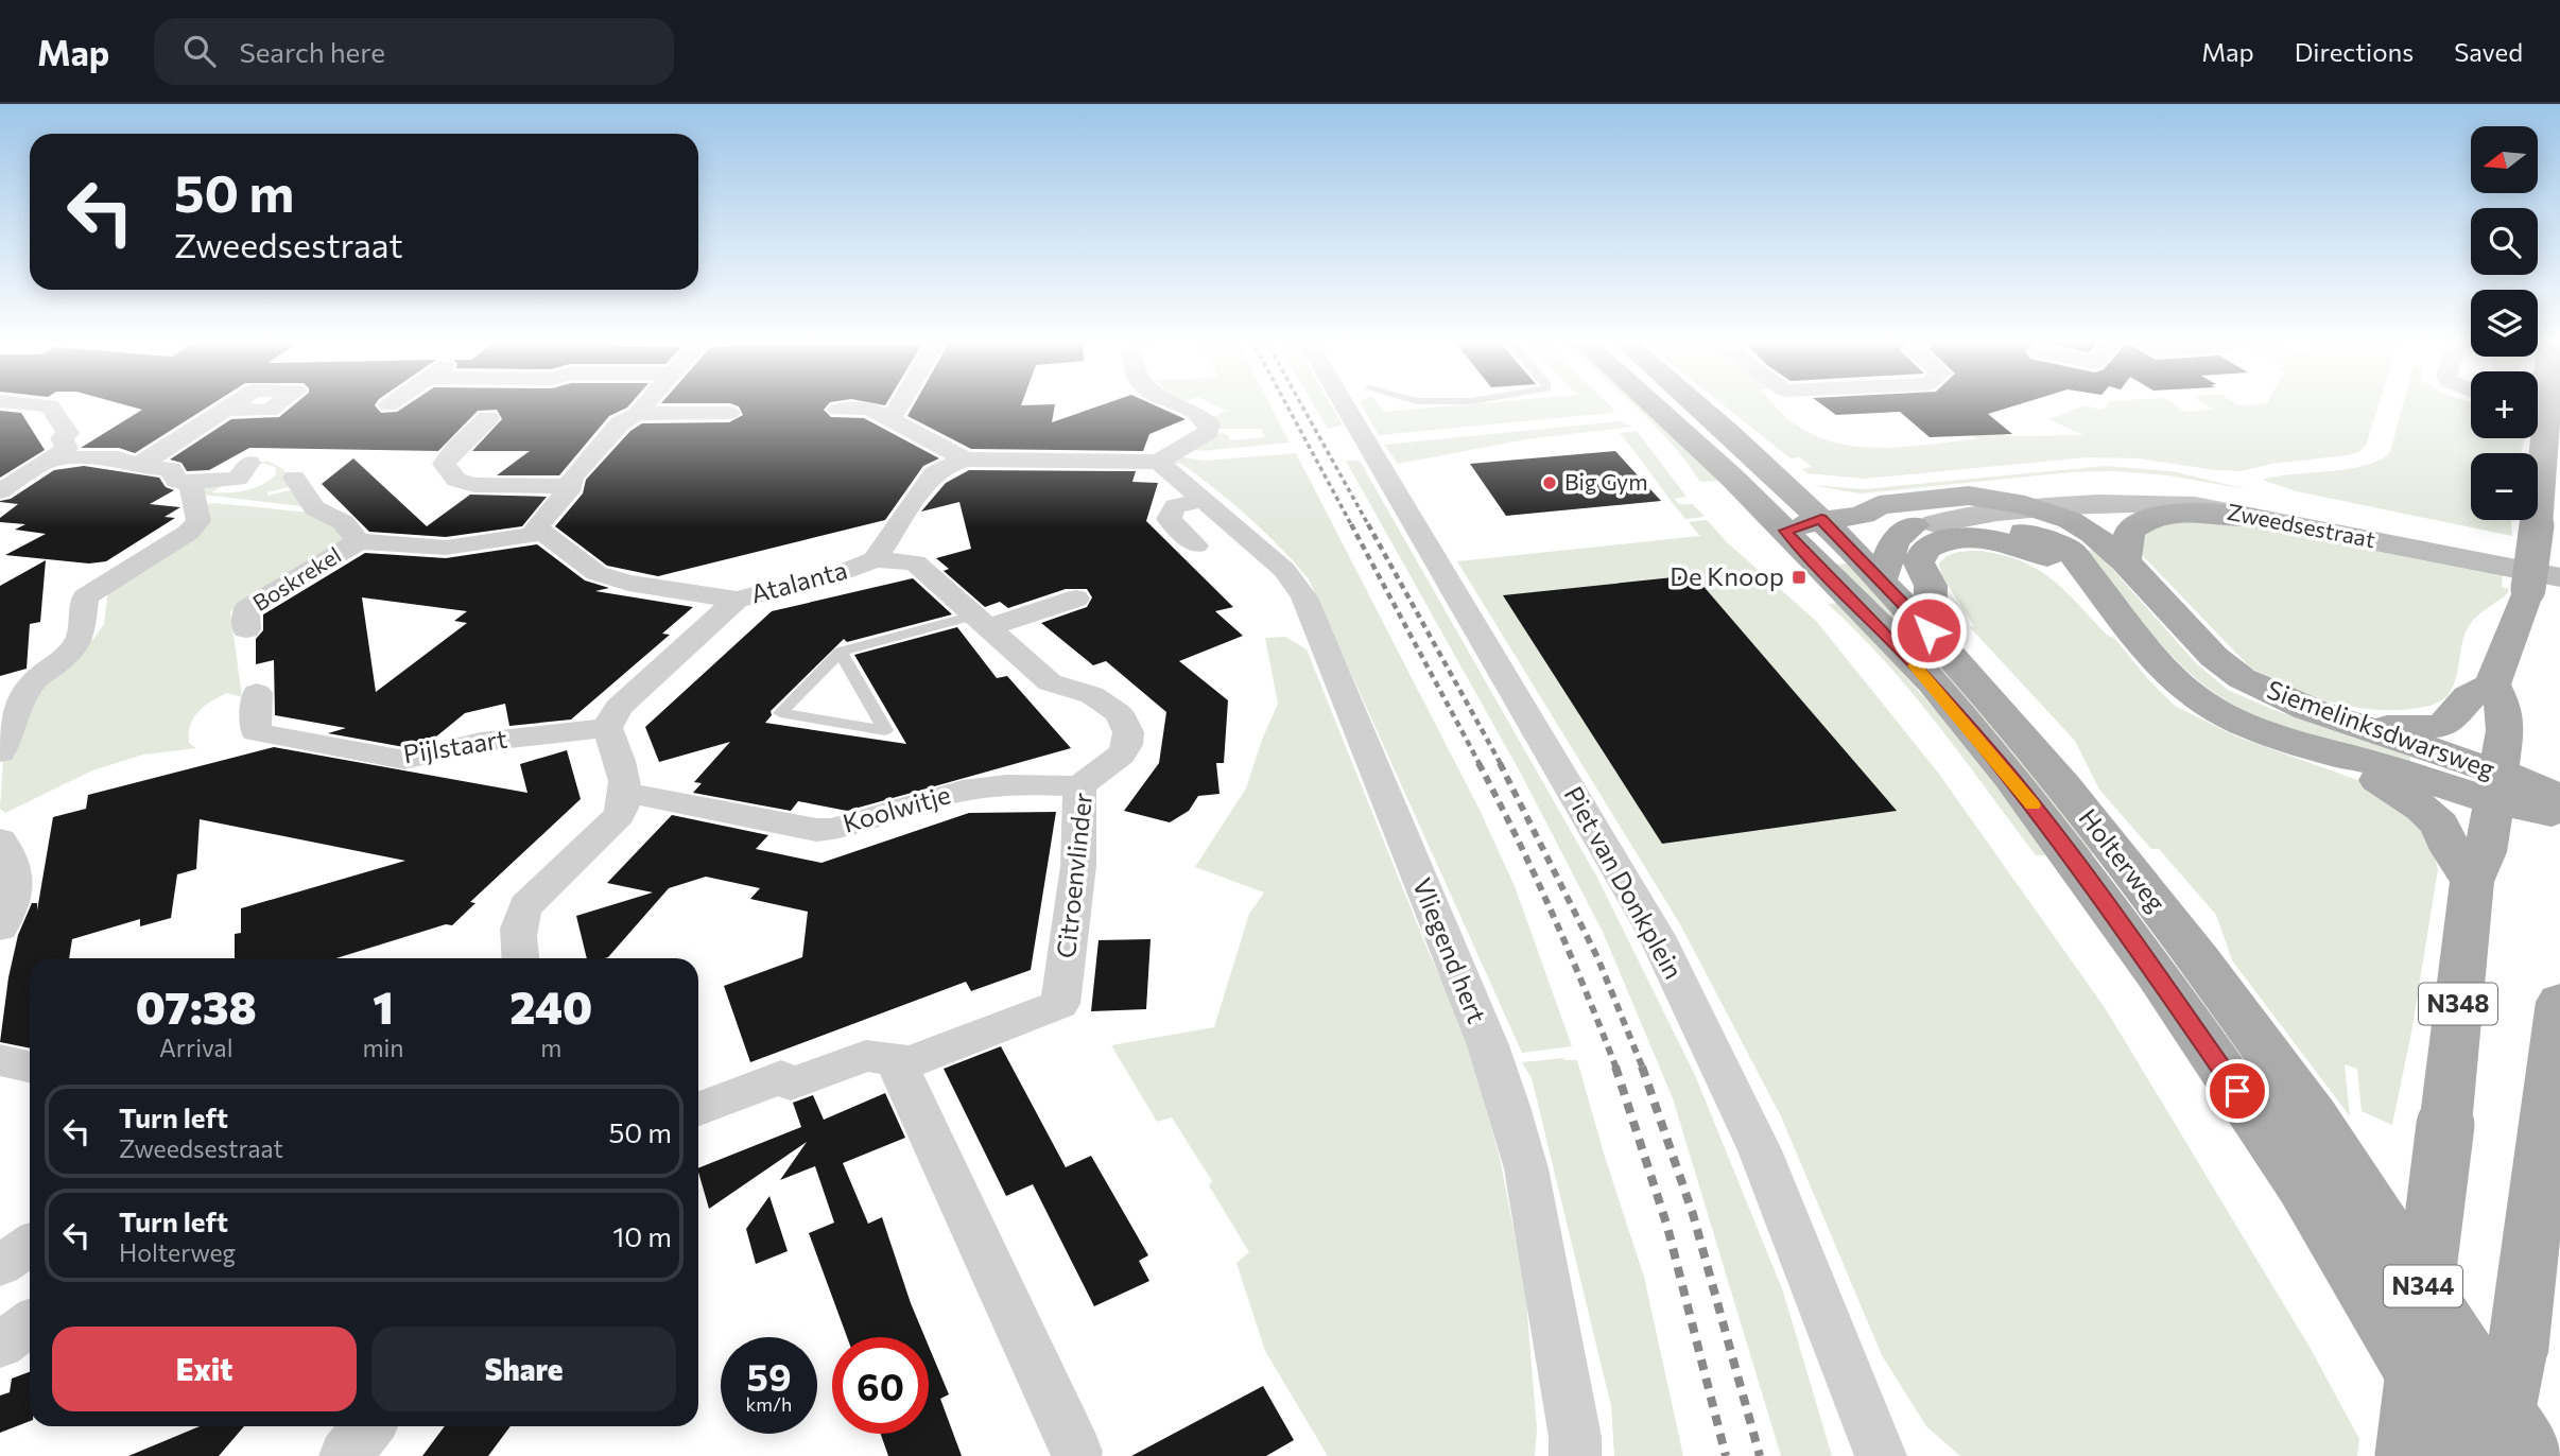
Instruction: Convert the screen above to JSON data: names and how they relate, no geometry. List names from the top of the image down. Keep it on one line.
{"streets":{"main road":["Zweedsestraat","Siemelinksdwarsweg","Holterweg","N348","N344"],"street":["Boskrekel","Atalanta","Pijlstaart","Koolwitje","Citroenvlinder","Piet van Donkplein","Vliegend hert"]},"crossings":[["Zweedsestraat","Siemelinksdwarsweg"],["Zweedsestraat","Holterweg"],["Atalanta","Pijlstaart"],["Atalanta","Citroenvlinder"],["Atalanta","Vliegend hert"],["Siemelinksdwarsweg","N348"],["Koolwitje","Citroenvlinder"]],"places":{"other":["Big Gym"],"transit":["De Knoop"]},"north":"left","page":{"header":"Map","search":"Search here","nav":["Map","Directions","Saved"],"map_buttons":["+","−"],"turn":["50 m","Zweedsestraat"],"eta":["07:38","Arrival","1","min","240","m"],"list":[{"name":"Turn left","note":"Zweedsestraat","value":"50 m"},{"name":"Turn left","note":"Holterweg","value":"10 m"}],"buttons":["Exit","Share"],"speed":"59 km/h","limit":"60"}}
